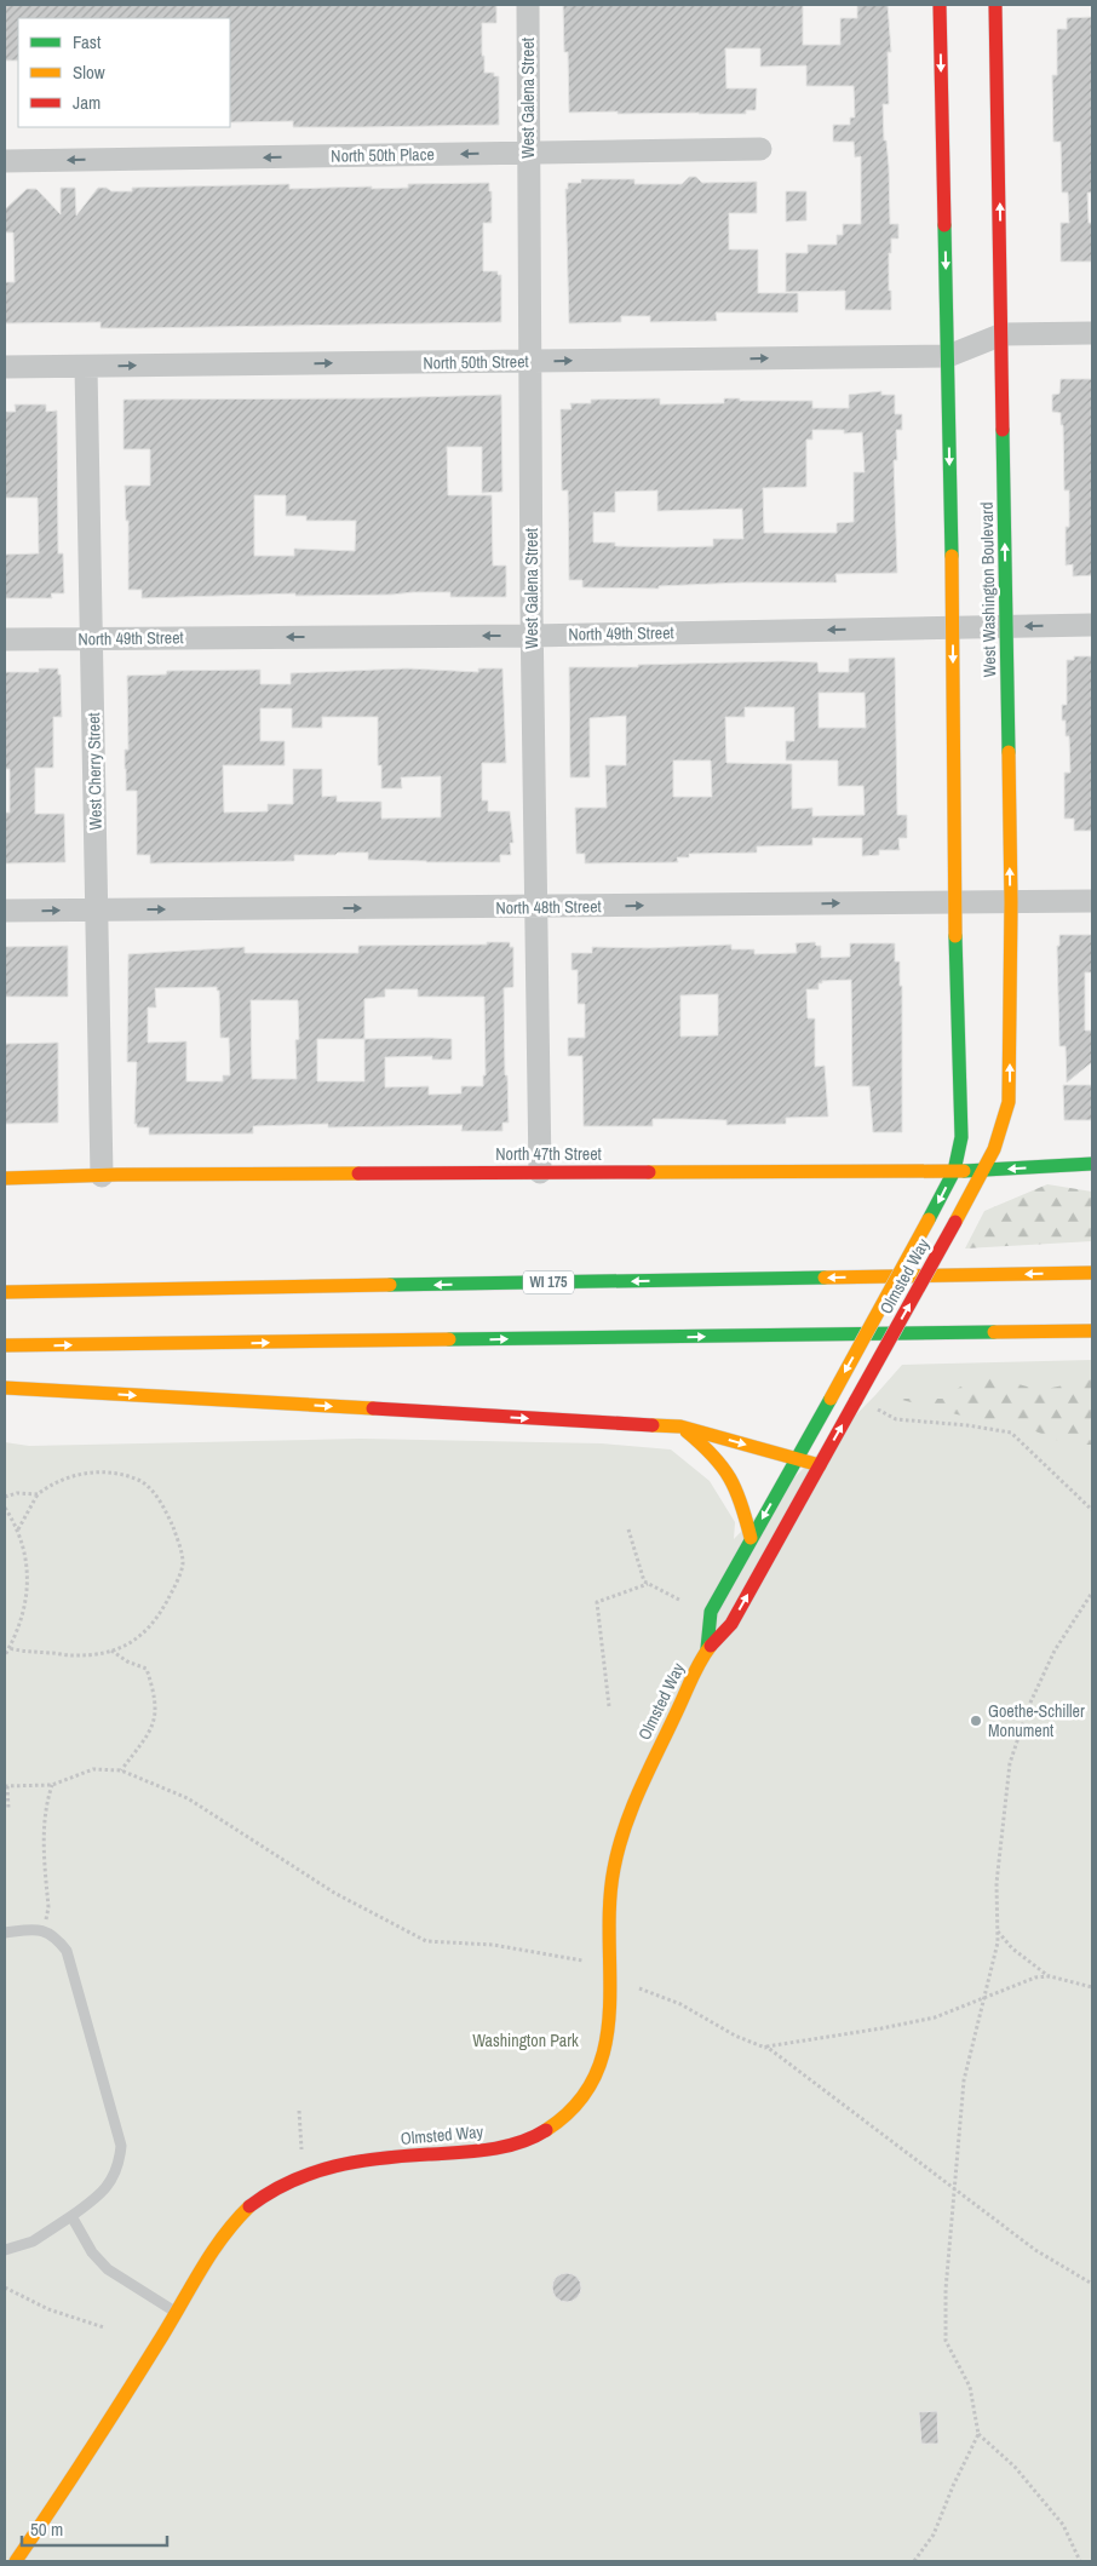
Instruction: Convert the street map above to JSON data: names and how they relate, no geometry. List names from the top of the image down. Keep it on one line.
{"streets":{"main road":["West Washington Boulevard","North 47th Street","Olmsted Way","WI 175"],"street":["West Galena Street","North 50th Place","North 50th Street","North 49th Street","West Cherry Street","North 48th Street"]},"crossings":[["West Galena Street","North 50th Place"],["West Galena Street","North 50th Street"],["West Galena Street","North 49th Street"],["West Galena Street","North 48th Street"],["West Galena Street","North 47th Street"],["North 50th Street","West Cherry Street"],["West Washington Boulevard","North 49th Street"],["West Washington Boulevard","North 48th Street"],["West Washington Boulevard","North 47th Street"],["West Washington Boulevard","Olmsted Way"],["North 49th Street","West Cherry Street"],["West Cherry Street","North 48th Street"],["West Cherry Street","North 47th Street"],["North 47th Street","Olmsted Way"]],"one_way":["North 50th Place","North 50th Street","North 49th Street","North 48th Street"],"parks":["Washington Park"],"places":["Goethe-Schiller Monument"],"legend":["Fast","Slow","Jam"],"scale_bar":"50 m"}
